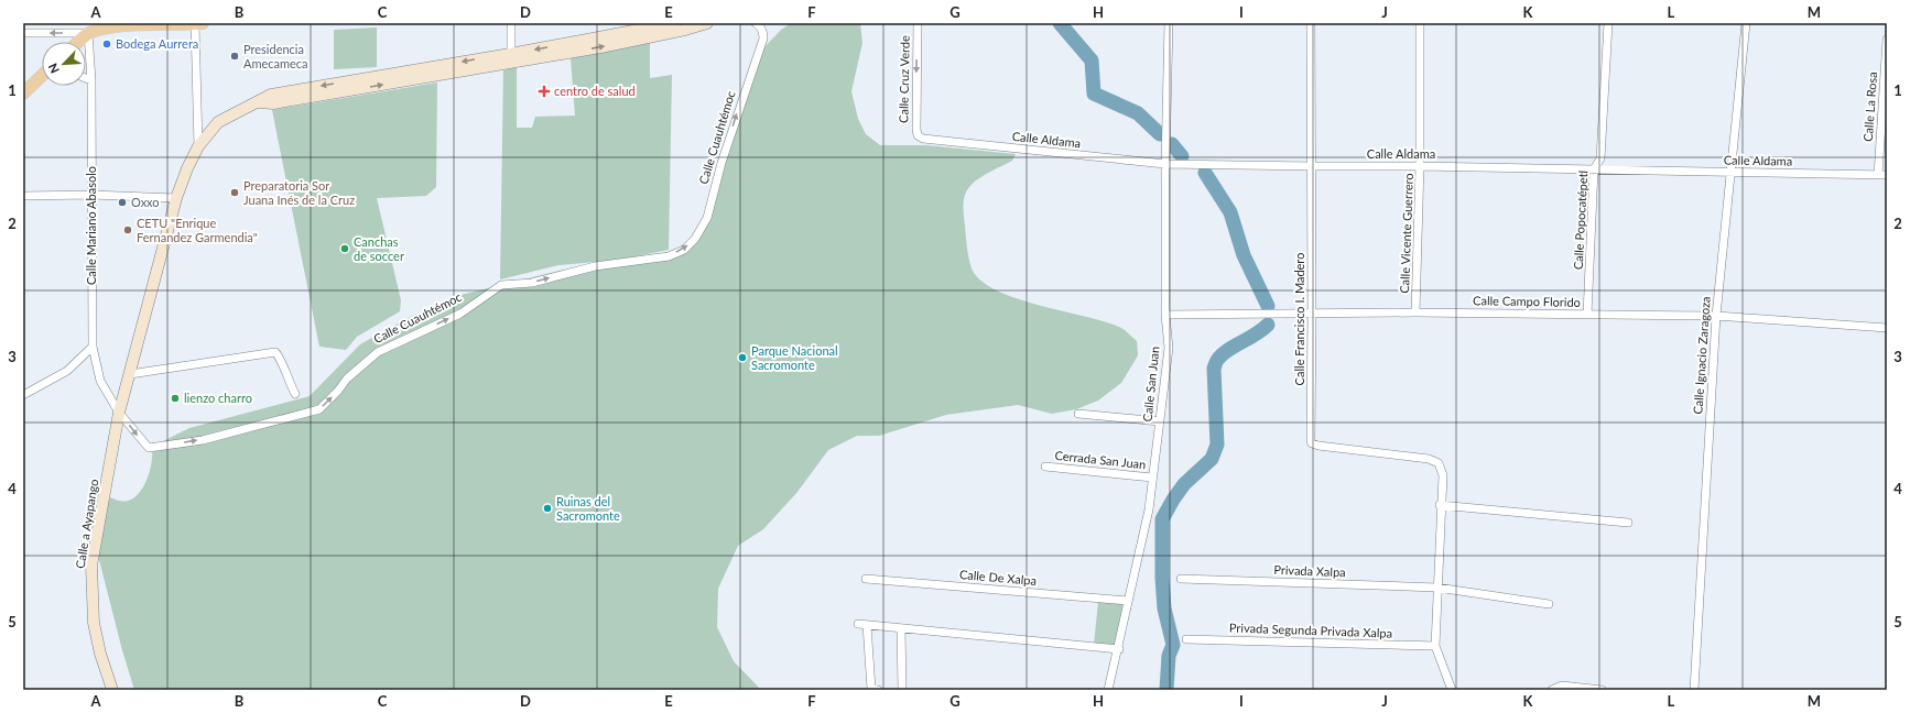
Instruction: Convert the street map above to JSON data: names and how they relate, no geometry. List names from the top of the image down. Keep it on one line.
{"streets":{"main road":["Calle a Ayapango"],"street":["Calle Cruz Verde","Calle La Rosa","Calle Cuauhtémoc","Calle Aldama","Calle Popocatépetl","Calle Mariano Abasolo","Calle Vicente Guerrero","Calle Campo Florido","Calle Francisco I. Madero","Calle Ignacio Zaragoza","Calle San Juan","Cerrada San Juan","Privada Xalpa","Calle De Xalpa","Privada Segunda Privada Xalpa"]},"crossings":[["Calle Cruz Verde","Calle Aldama"],["Calle La Rosa","Calle Aldama"],["Calle Cuauhtémoc","Calle Mariano Abasolo"],["Calle Cuauhtémoc","Calle a Ayapango"],["Calle Aldama","Calle Popocatépetl"],["Calle Aldama","Calle Vicente Guerrero"],["Calle Aldama","Calle Francisco I. Madero"],["Calle Aldama","Calle Ignacio Zaragoza"],["Calle Aldama","Calle San Juan"],["Calle Popocatépetl","Calle Campo Florido"],["Calle Mariano Abasolo","Calle a Ayapango"],["Calle Vicente Guerrero","Calle Campo Florido"],["Calle Campo Florido","Calle Francisco I. Madero"],["Calle Campo Florido","Calle Ignacio Zaragoza"],["Calle Campo Florido","Calle San Juan"],["Calle San Juan","Cerrada San Juan"],["Calle San Juan","Calle De Xalpa"]],"one_way":["Calle Cruz Verde","Calle Cuauhtémoc"],"places":{"other":["Bodega Aurrera","Presidencia Amecameca","Preparatoria Sor Juana Inés de la Cruz","Oxxo","CETU \"Enrique Fernandez Garmendia\"","Canchas de soccer","Parque Nacional Sacromonte","lienzo charro","Ruinas del Sacromonte"],"health":["centro de salud"]},"north":"bottom left","grid":{"columns":["A","B","C","D","E","F","G","H","I","J","K","L","M"],"rows":["1","2","3","4","5"]}}
